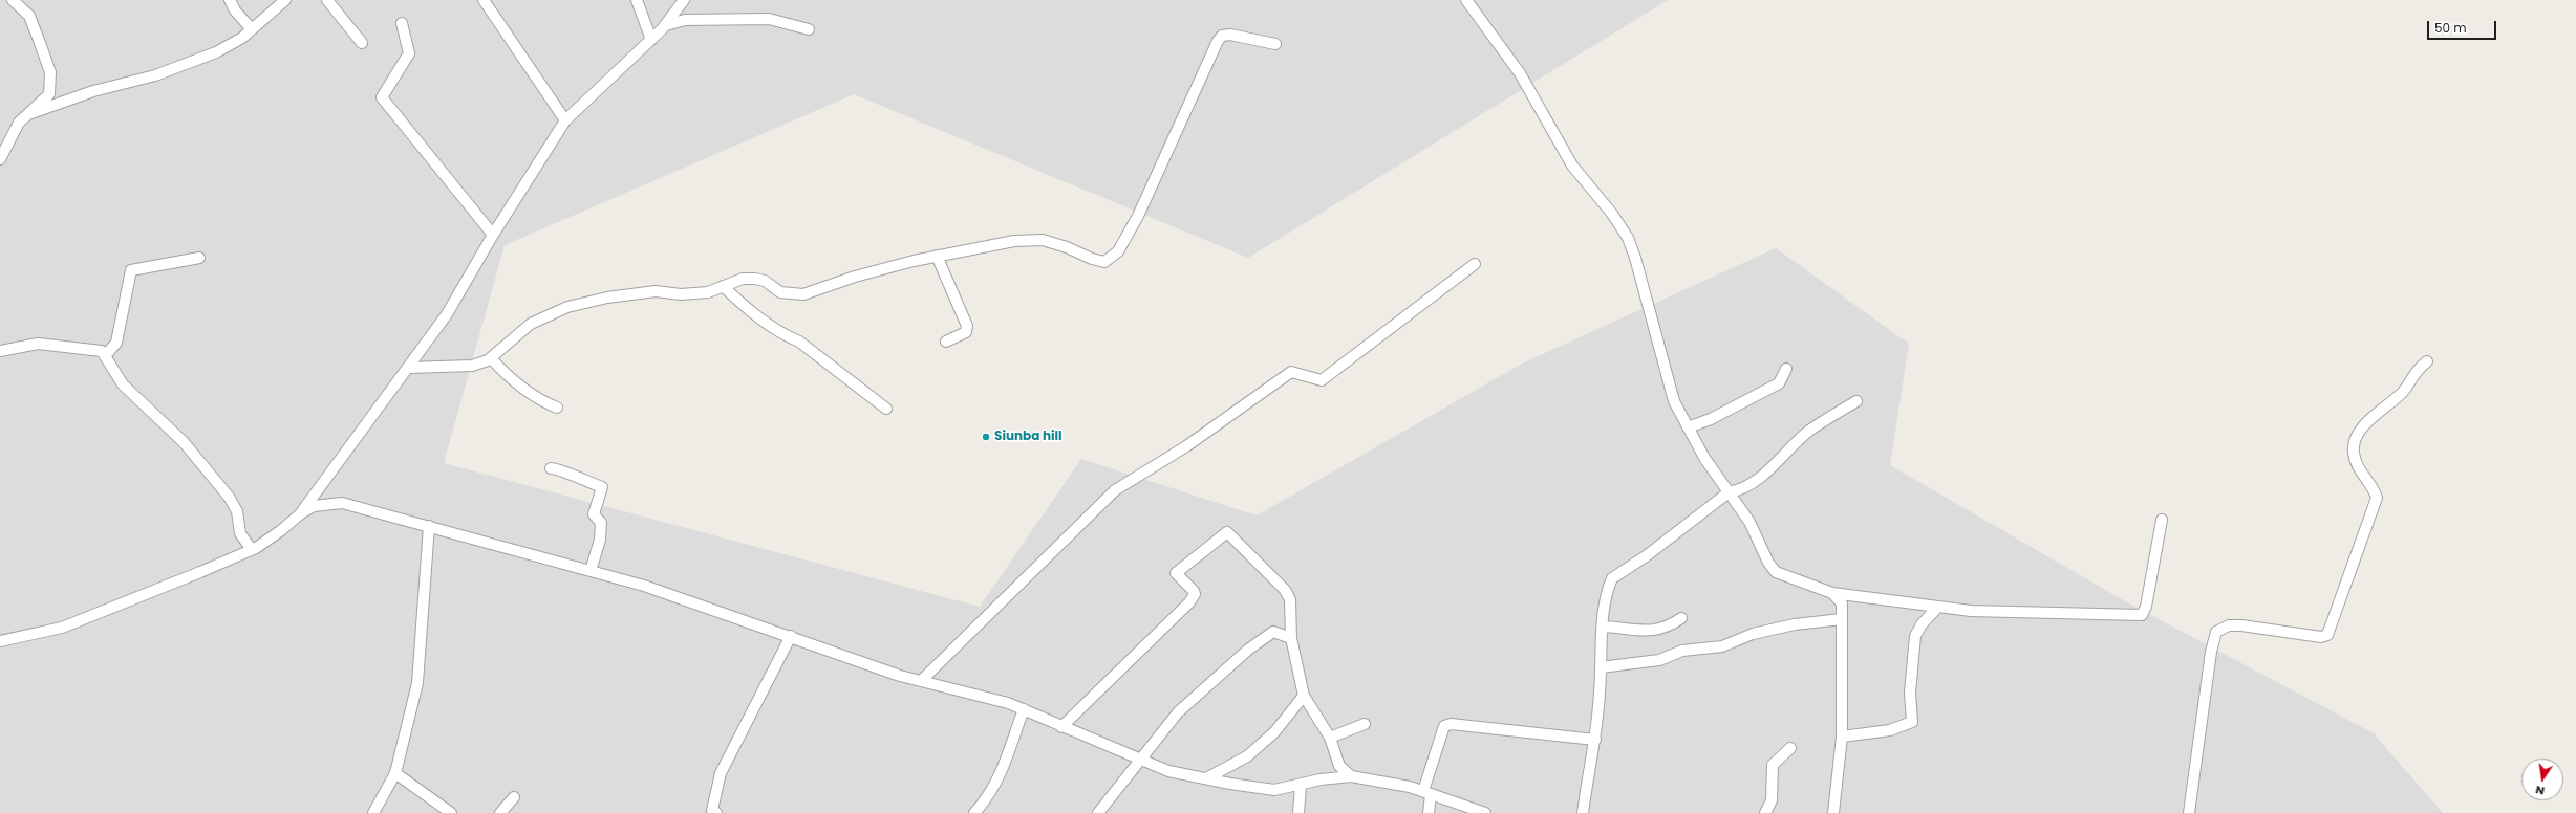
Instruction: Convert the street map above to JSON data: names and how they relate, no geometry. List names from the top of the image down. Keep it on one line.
{"places":["Siunba hill"],"scale_bar":"50 m","north":"bottom"}
